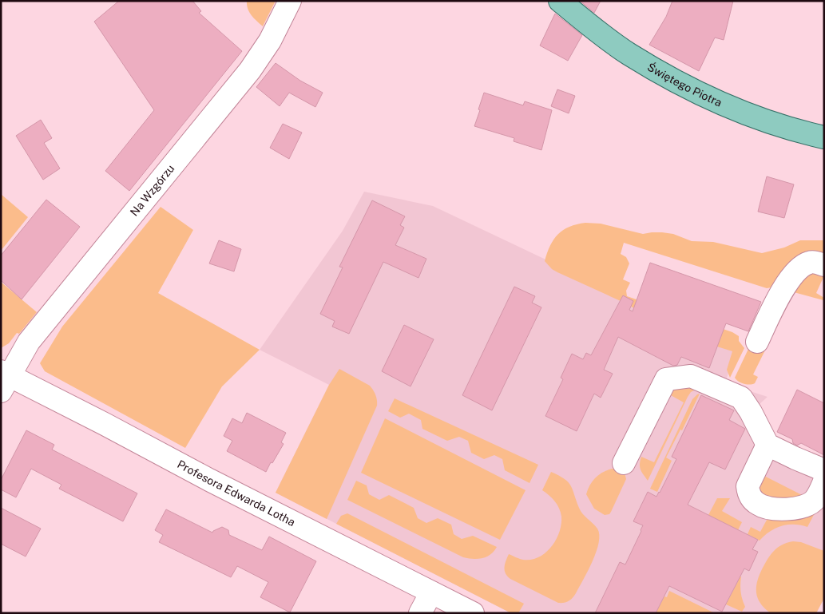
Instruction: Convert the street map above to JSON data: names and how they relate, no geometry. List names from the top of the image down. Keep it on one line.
{"streets":{"main road":["Świętego Piotra"],"street":["Na Wzgórzu","Profesora Edwarda Lotha"]},"crossings":[["Na Wzgórzu","Profesora Edwarda Lotha"]]}
